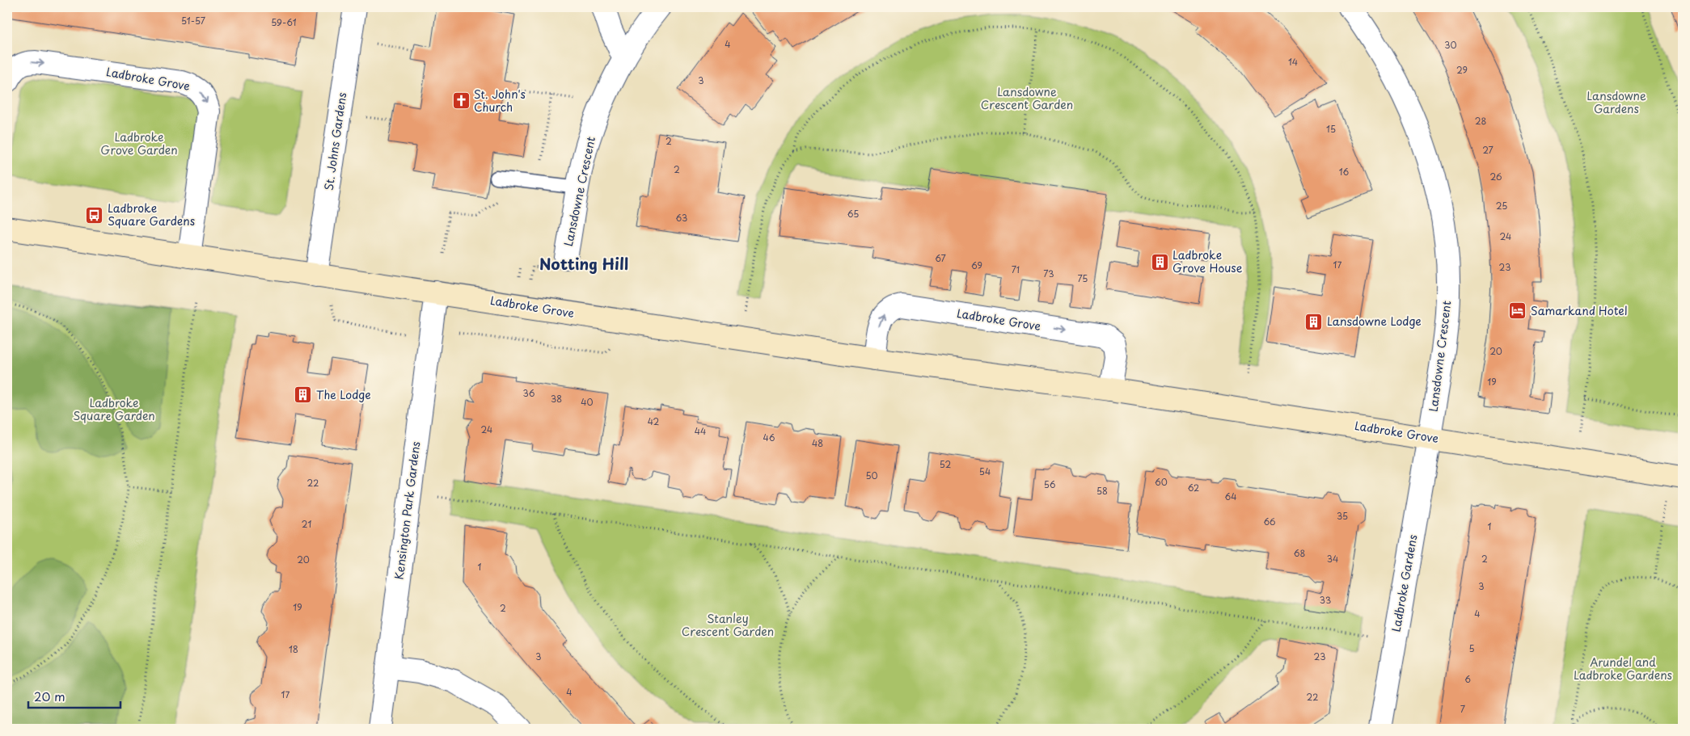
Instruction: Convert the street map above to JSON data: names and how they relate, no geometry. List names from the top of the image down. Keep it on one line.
{"streets":{"main road":["Ladbroke Grove"],"street":["St. Johns Gardens","Lansdowne Crescent","Kensington Park Gardens","Ladbroke Gardens"]},"crossings":[["Ladbroke Grove","St. Johns Gardens"],["Ladbroke Grove","Lansdowne Crescent"],["Ladbroke Grove","Kensington Park Gardens"],["Ladbroke Grove","Ladbroke Gardens"],["Lansdowne Crescent","Ladbroke Gardens"]],"districts":["Notting Hill"],"parks":["Lansdowne Crescent Garden","Lansdowne Gardens","Ladbroke Grove Garden","Ladbroke Square Garden","Stanley Crescent Garden","Arundel and Ladbroke Gardens"],"places":{"church":["St. John's Church"],"bus stop":["Ladbroke Square Gardens"],"building":["Ladbroke Grove House","Lansdowne Lodge","The Lodge"],"hotel":["Samarkand Hotel"]},"house_numbers":["51-57","59-61","4","30","14","29","3","28","15","2","27","2","16","26","25","65","63","24","67","17","69","23","71","73","75","20","19","36","38","40","42","24","44","46","48","52","54","50","60","22","56","62","58","64","35","66","21","1","68","34","2","20","1","3","33","19","2","4","5","18","3","23","6","4","17","22","7"],"scale_bar":"20 m"}
